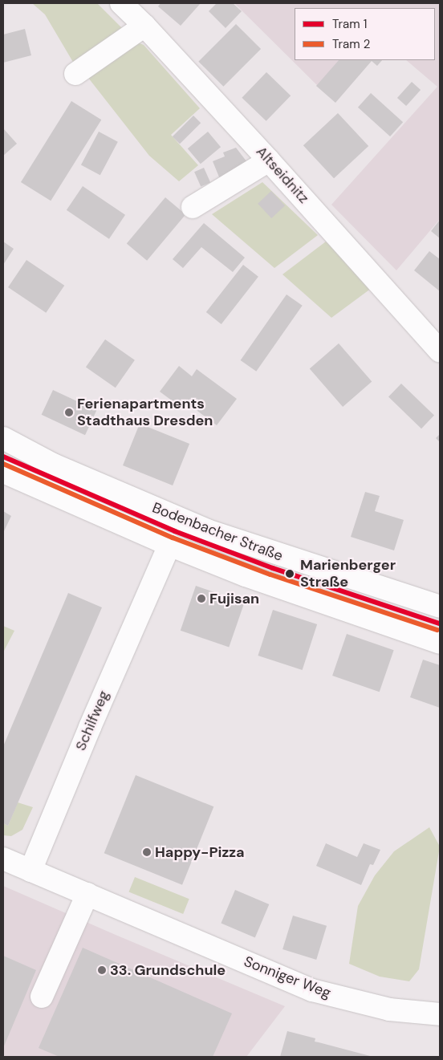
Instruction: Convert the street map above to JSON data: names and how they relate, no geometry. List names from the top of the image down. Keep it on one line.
{"streets":{"street":["Altseidnitz","Bodenbacher Straße","Schilfweg","Sonniger Weg"]},"crossings":[["Bodenbacher Straße","Schilfweg"],["Schilfweg","Sonniger Weg"]],"places":["Ferienapartments Stadthaus Dresden","Marienberger Straße","Fujisan","Happy-Pizza","33. Grundschule"],"lines":["tram line 1","tram line 2"],"legend":["Tram 1","Tram 2"]}
